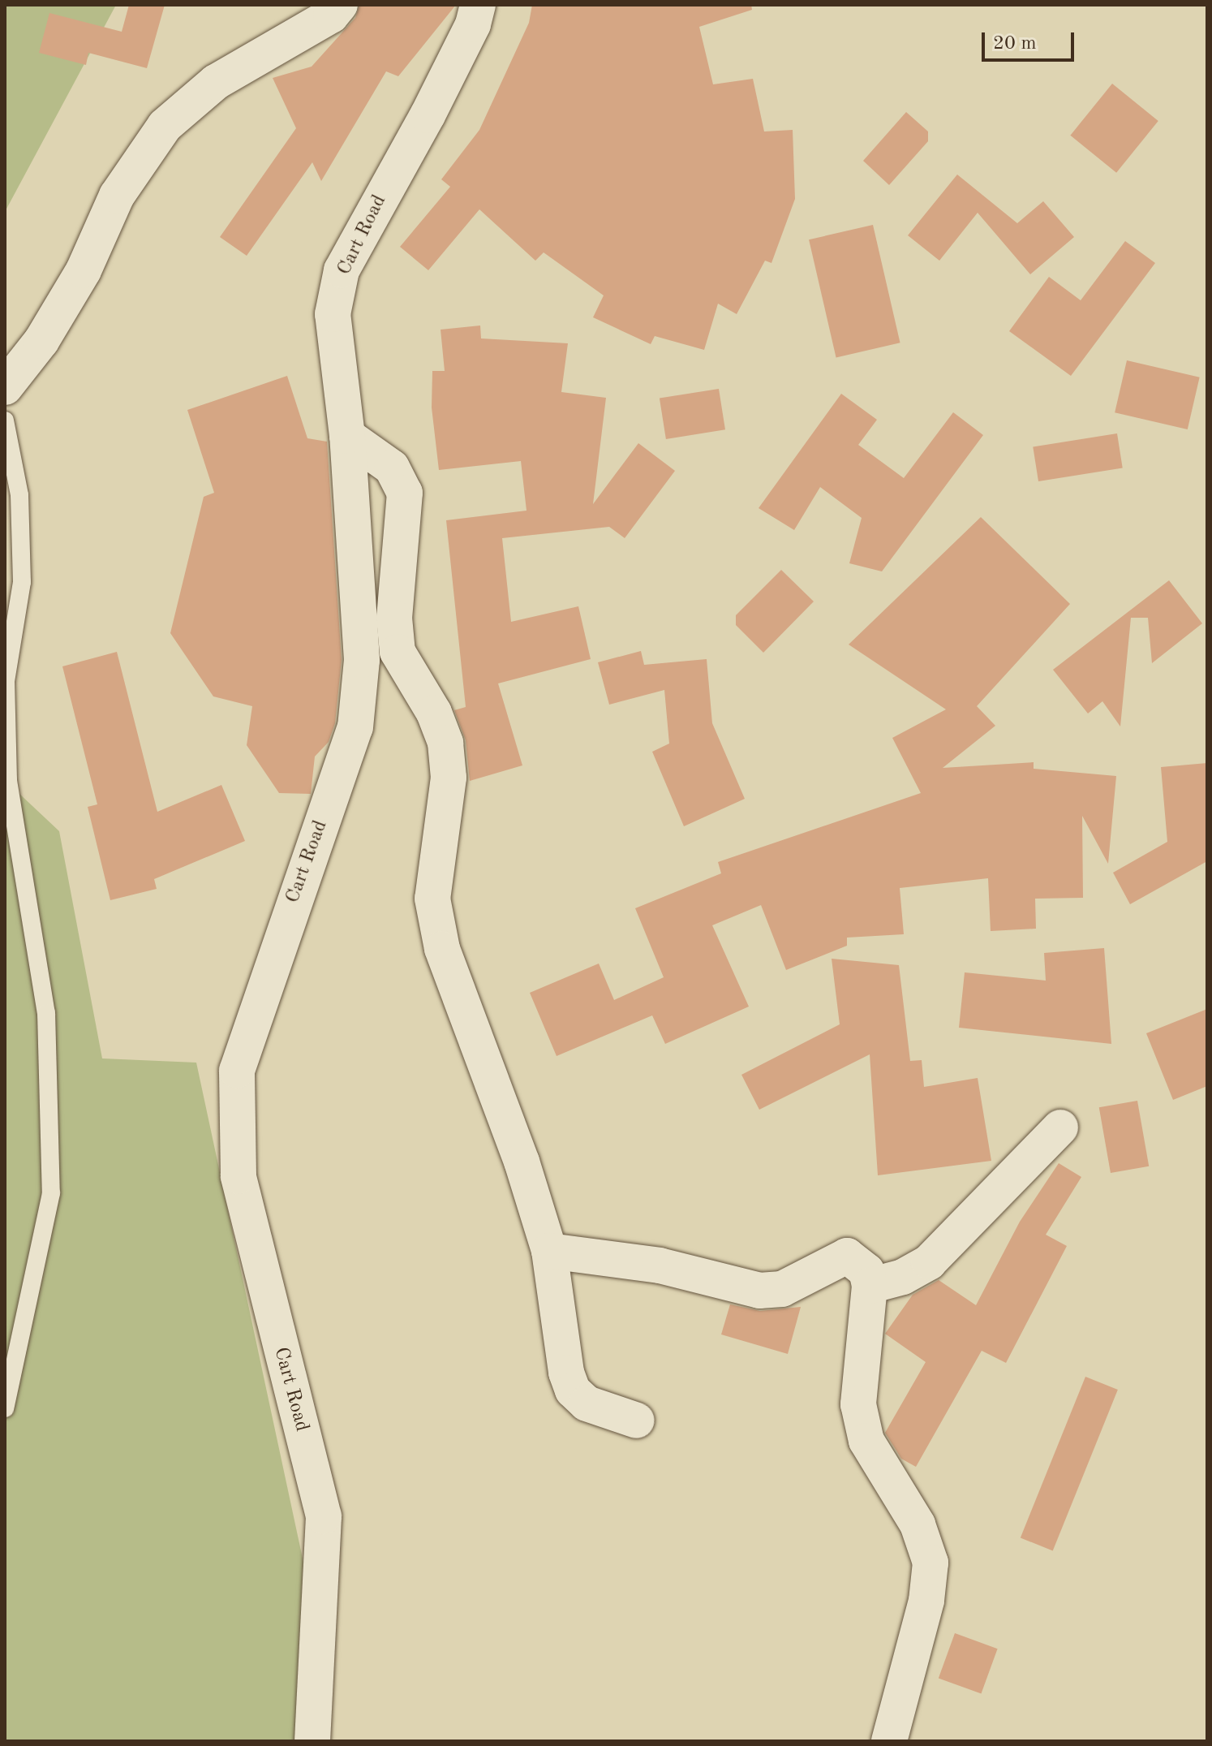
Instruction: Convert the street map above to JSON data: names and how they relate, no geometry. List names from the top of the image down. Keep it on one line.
{"streets":{"street":["Cart Road"]},"scale_bar":"20 m"}
